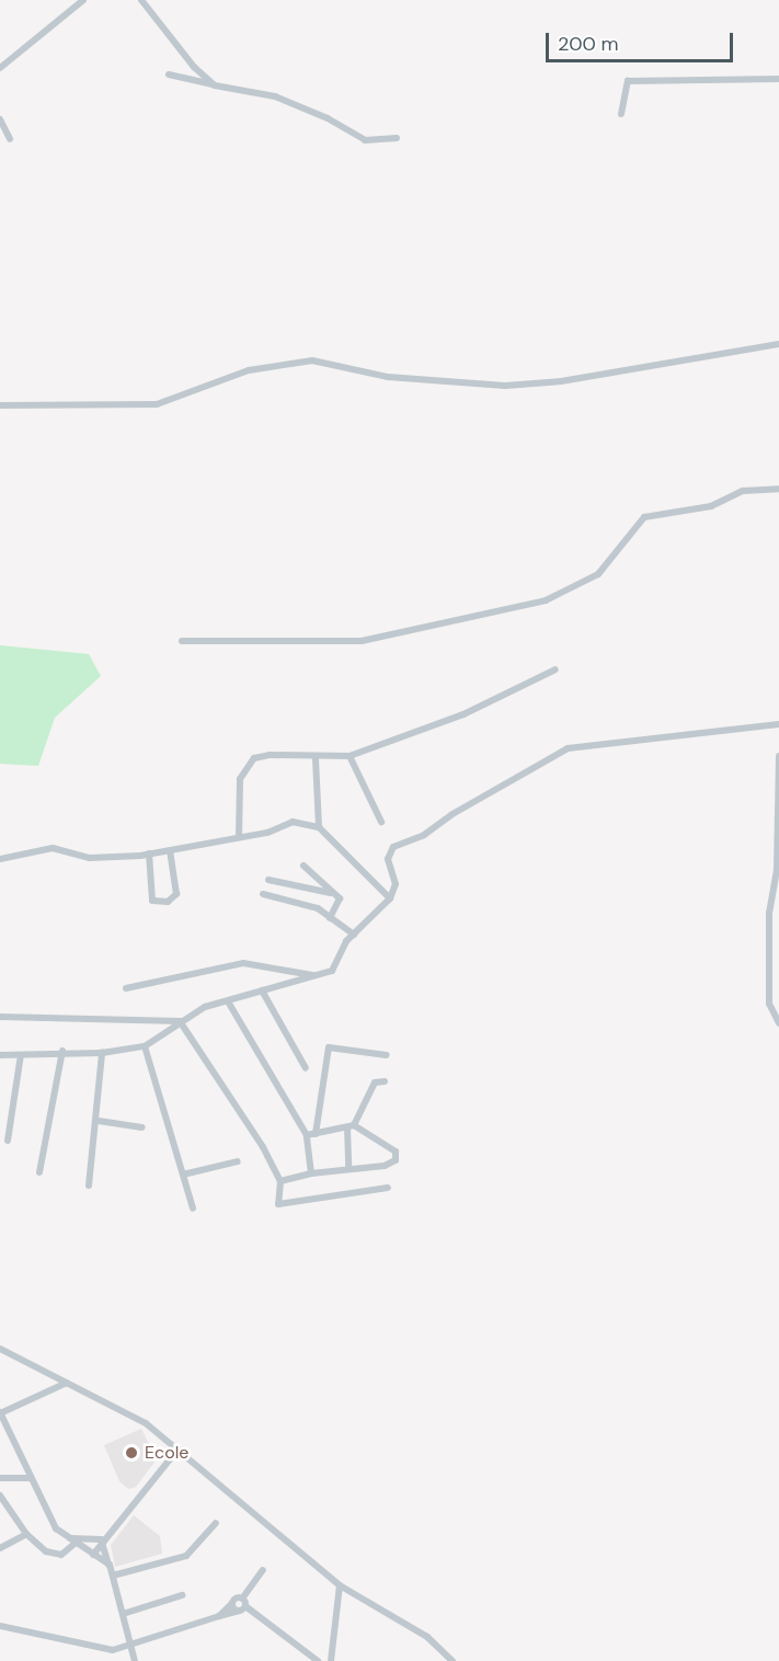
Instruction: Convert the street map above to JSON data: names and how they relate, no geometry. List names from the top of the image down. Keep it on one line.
{"places":["Ecole"],"scale_bar":"200 m"}
